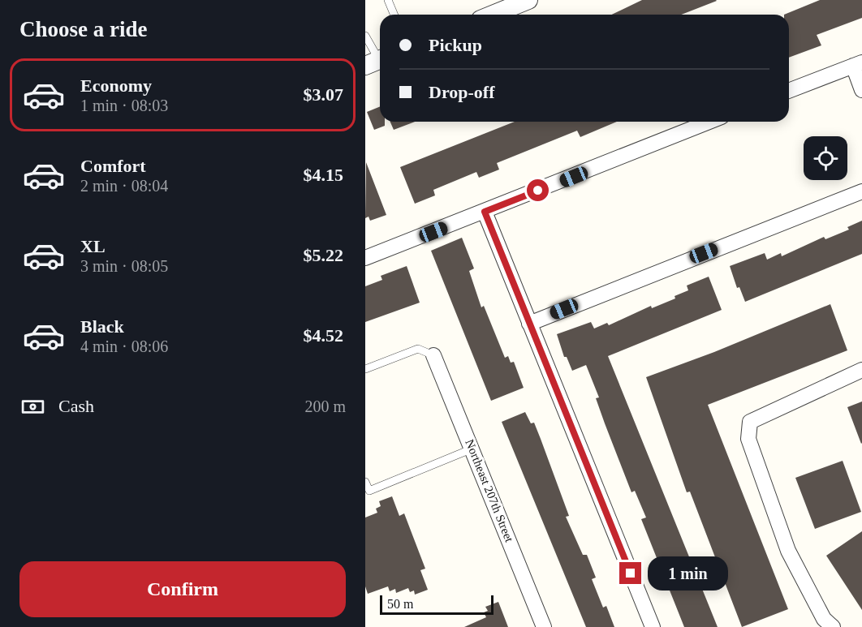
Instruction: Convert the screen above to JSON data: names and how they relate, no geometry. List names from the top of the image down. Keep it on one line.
{"streets":{"street":["Northeast 207th Street"]},"scale_bar":"50 m","page":{"heading":"Choose a ride","banner":["Pickup","Drop-off"],"list":[{"name":"Economy","note":"1 min · 08:03","value":"$3.07"},{"name":"Comfort","note":"2 min · 08:04","value":"$4.15"},{"name":"XL","note":"3 min · 08:05","value":"$5.22"},{"name":"Black","note":"4 min · 08:06","value":"$4.52"}],"pay":["Cash","200 m"],"buttons":"Confirm","bubble":"1 min","scale":"50 m"}}
